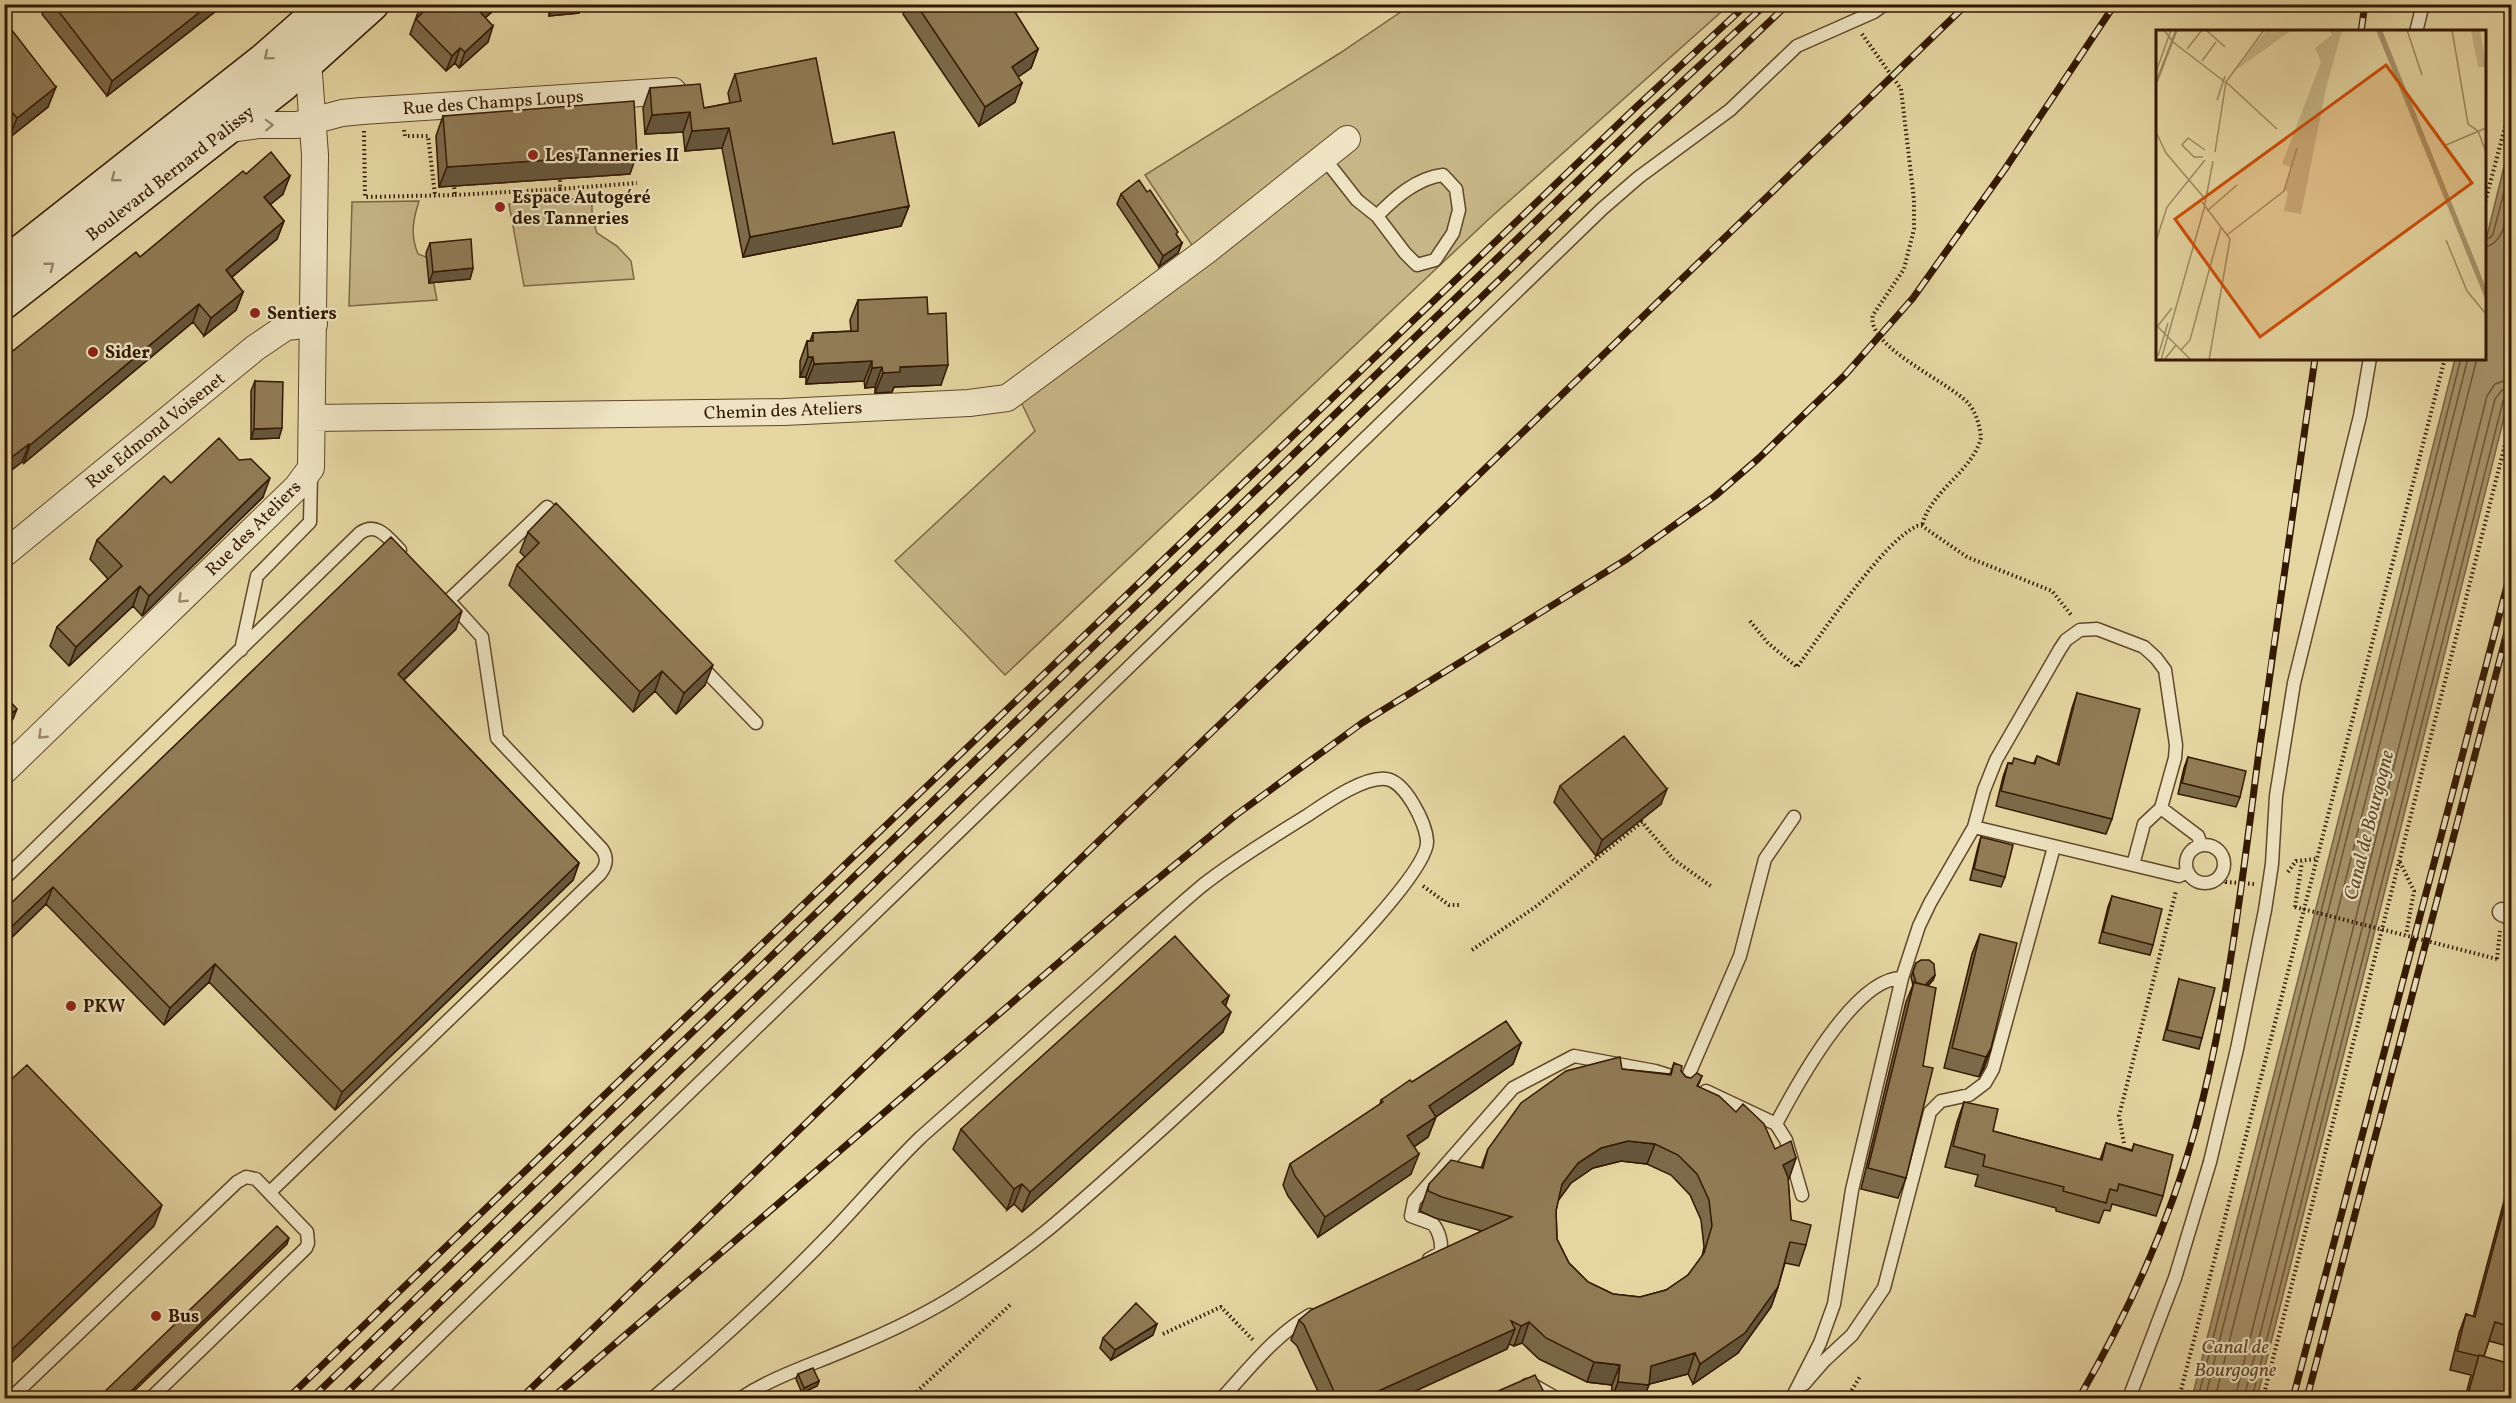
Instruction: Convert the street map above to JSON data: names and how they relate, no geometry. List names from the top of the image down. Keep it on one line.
{"streets":{"main road":["Boulevard Bernard Palissy"],"street":["Rue des Champs Loups","Chemin des Ateliers","Rue Edmond Voisenet","Rue des Ateliers"]},"crossings":[["Rue des Champs Loups","Boulevard Bernard Palissy"],["Rue des Champs Loups","Rue des Ateliers"],["Boulevard Bernard Palissy","Rue des Ateliers"],["Chemin des Ateliers","Rue des Ateliers"],["Rue Edmond Voisenet","Rue des Ateliers"]],"one_way":["Rue des Ateliers"],"water":["Canal de Bourgogne"],"places":["Les Tanneries II","Espace Autogéré des Tanneries","Sentiers","Sider","PKW","Bus"]}
